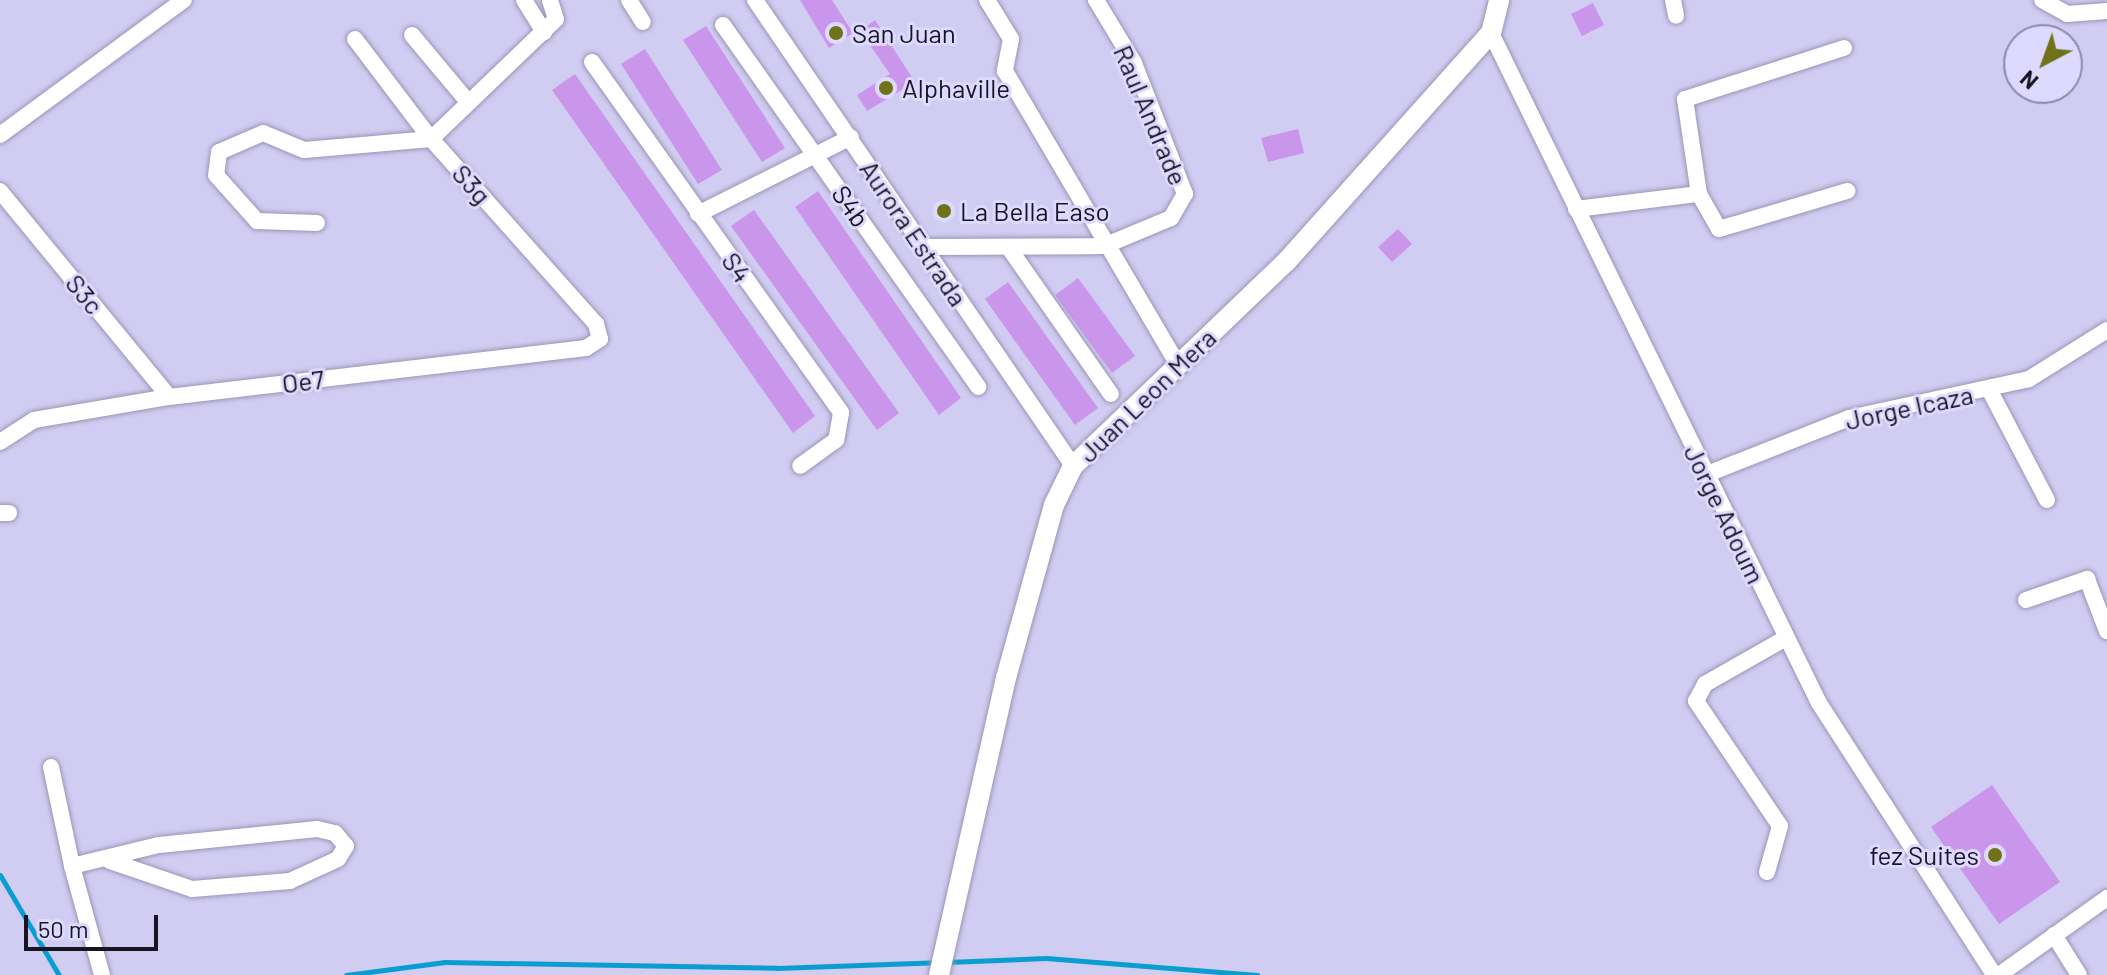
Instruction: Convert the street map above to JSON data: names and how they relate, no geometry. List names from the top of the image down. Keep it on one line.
{"streets":{"street":["Raul Andrade","S3g","S4b","Aurora Estrada","S4","S3c","Oe7","Juan Leon Mera","Jorge Icaza","Jorge Adoum"]},"crossings":[["Raul Andrade","Aurora Estrada"],["S3g","Oe7"],["Aurora Estrada","Juan Leon Mera"],["S3c","Oe7"],["Juan Leon Mera","Jorge Adoum"],["Jorge Icaza","Jorge Adoum"]],"places":["San Juan","Alphaville","La Bella Easo","fez Suites"],"scale_bar":"50 m","north":"bottom left"}
